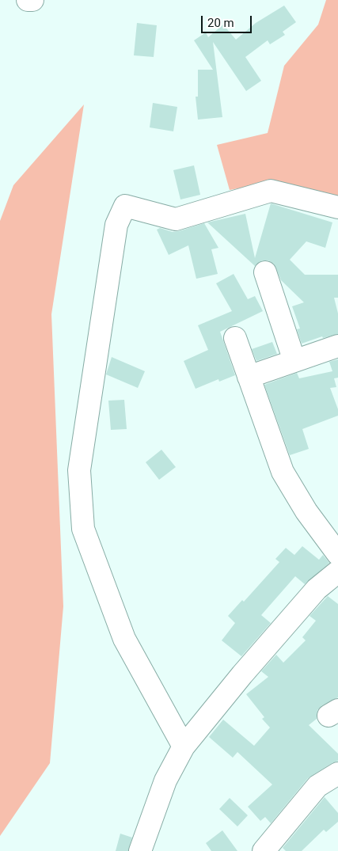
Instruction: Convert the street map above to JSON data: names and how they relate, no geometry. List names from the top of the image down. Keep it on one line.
{"scale_bar":"20 m"}
